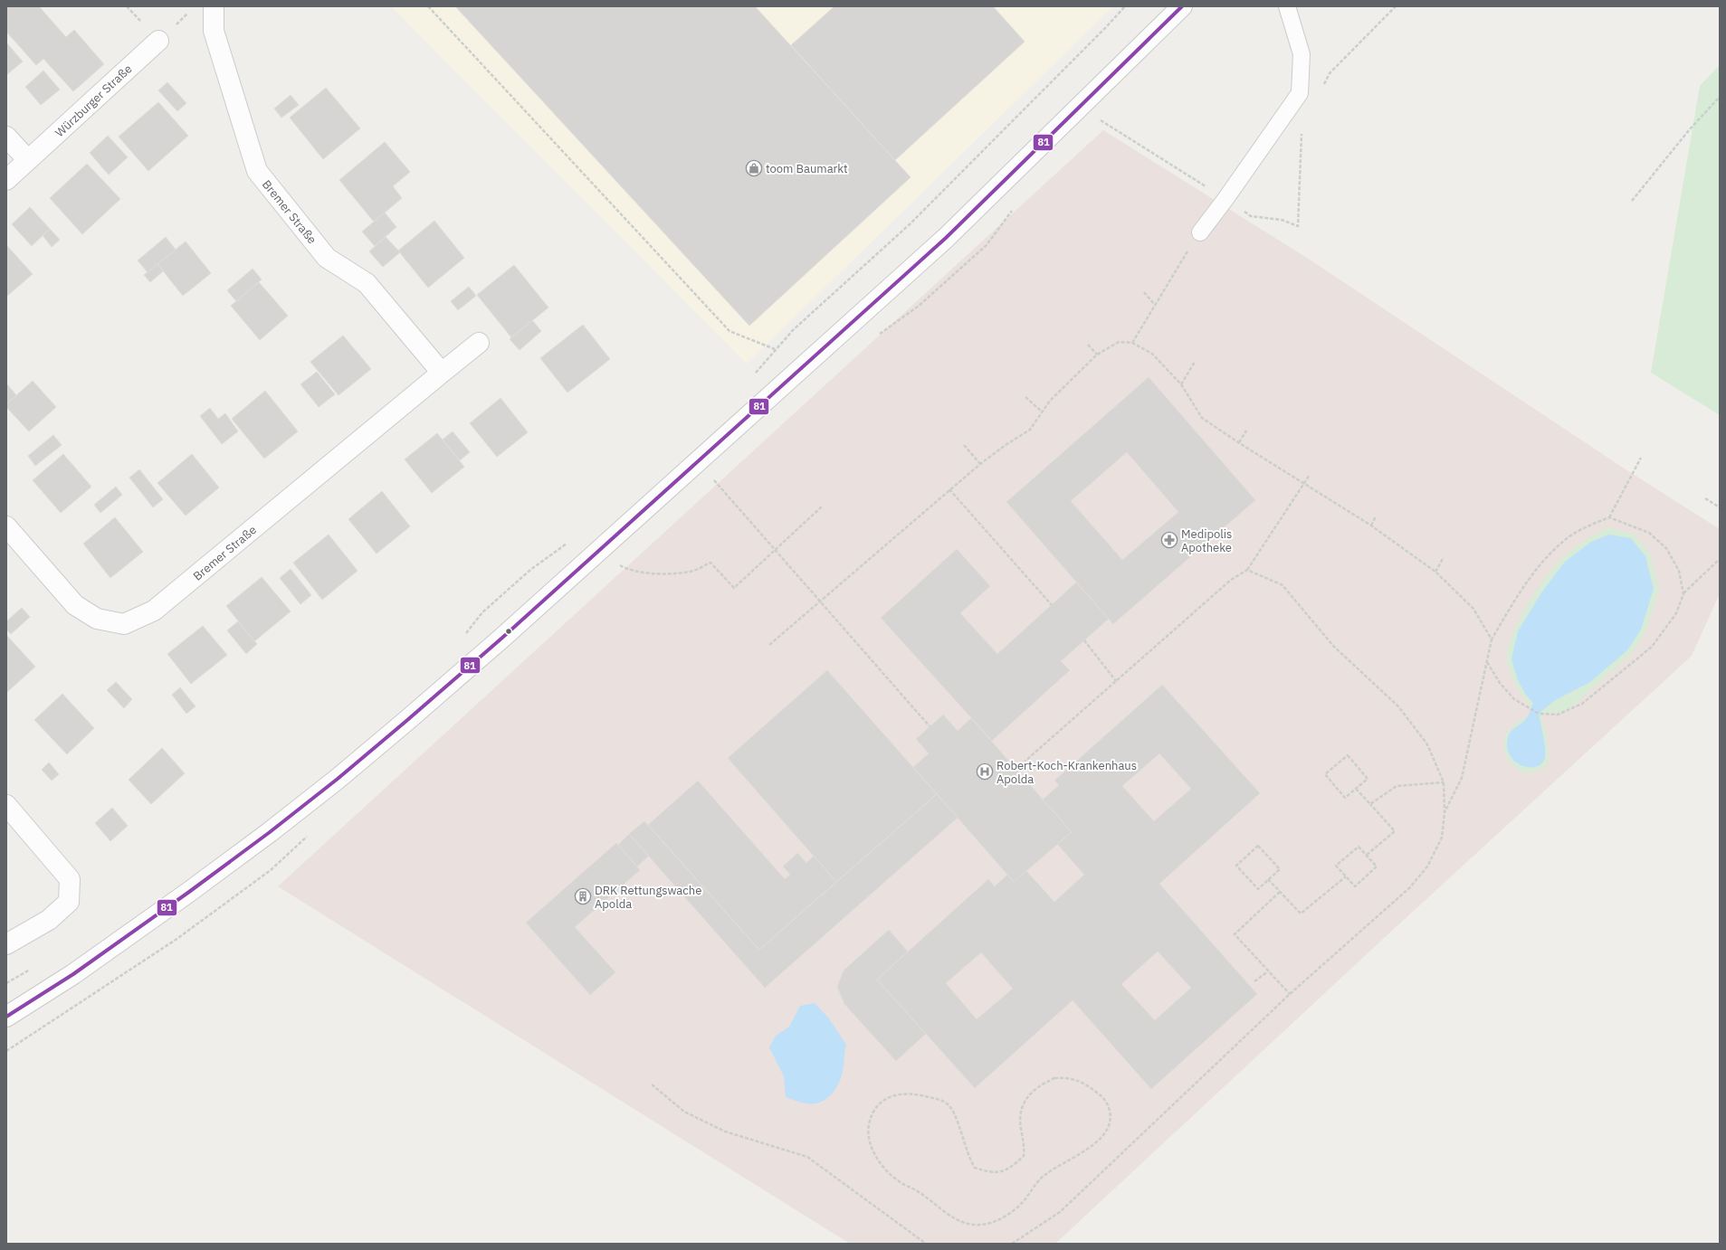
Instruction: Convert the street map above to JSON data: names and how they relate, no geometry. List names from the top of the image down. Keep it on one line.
{"streets":{"main road":["Würzburger Straße","Bremer Straße"]},"places":{"shop":["toom Baumarkt"],"pharmacy":["Medipolis Apotheke"],"hospital":["Robert-Koch-Krankenhaus Apolda"],"building":["DRK Rettungswache Apolda"]},"lines":["transit line 81"]}
